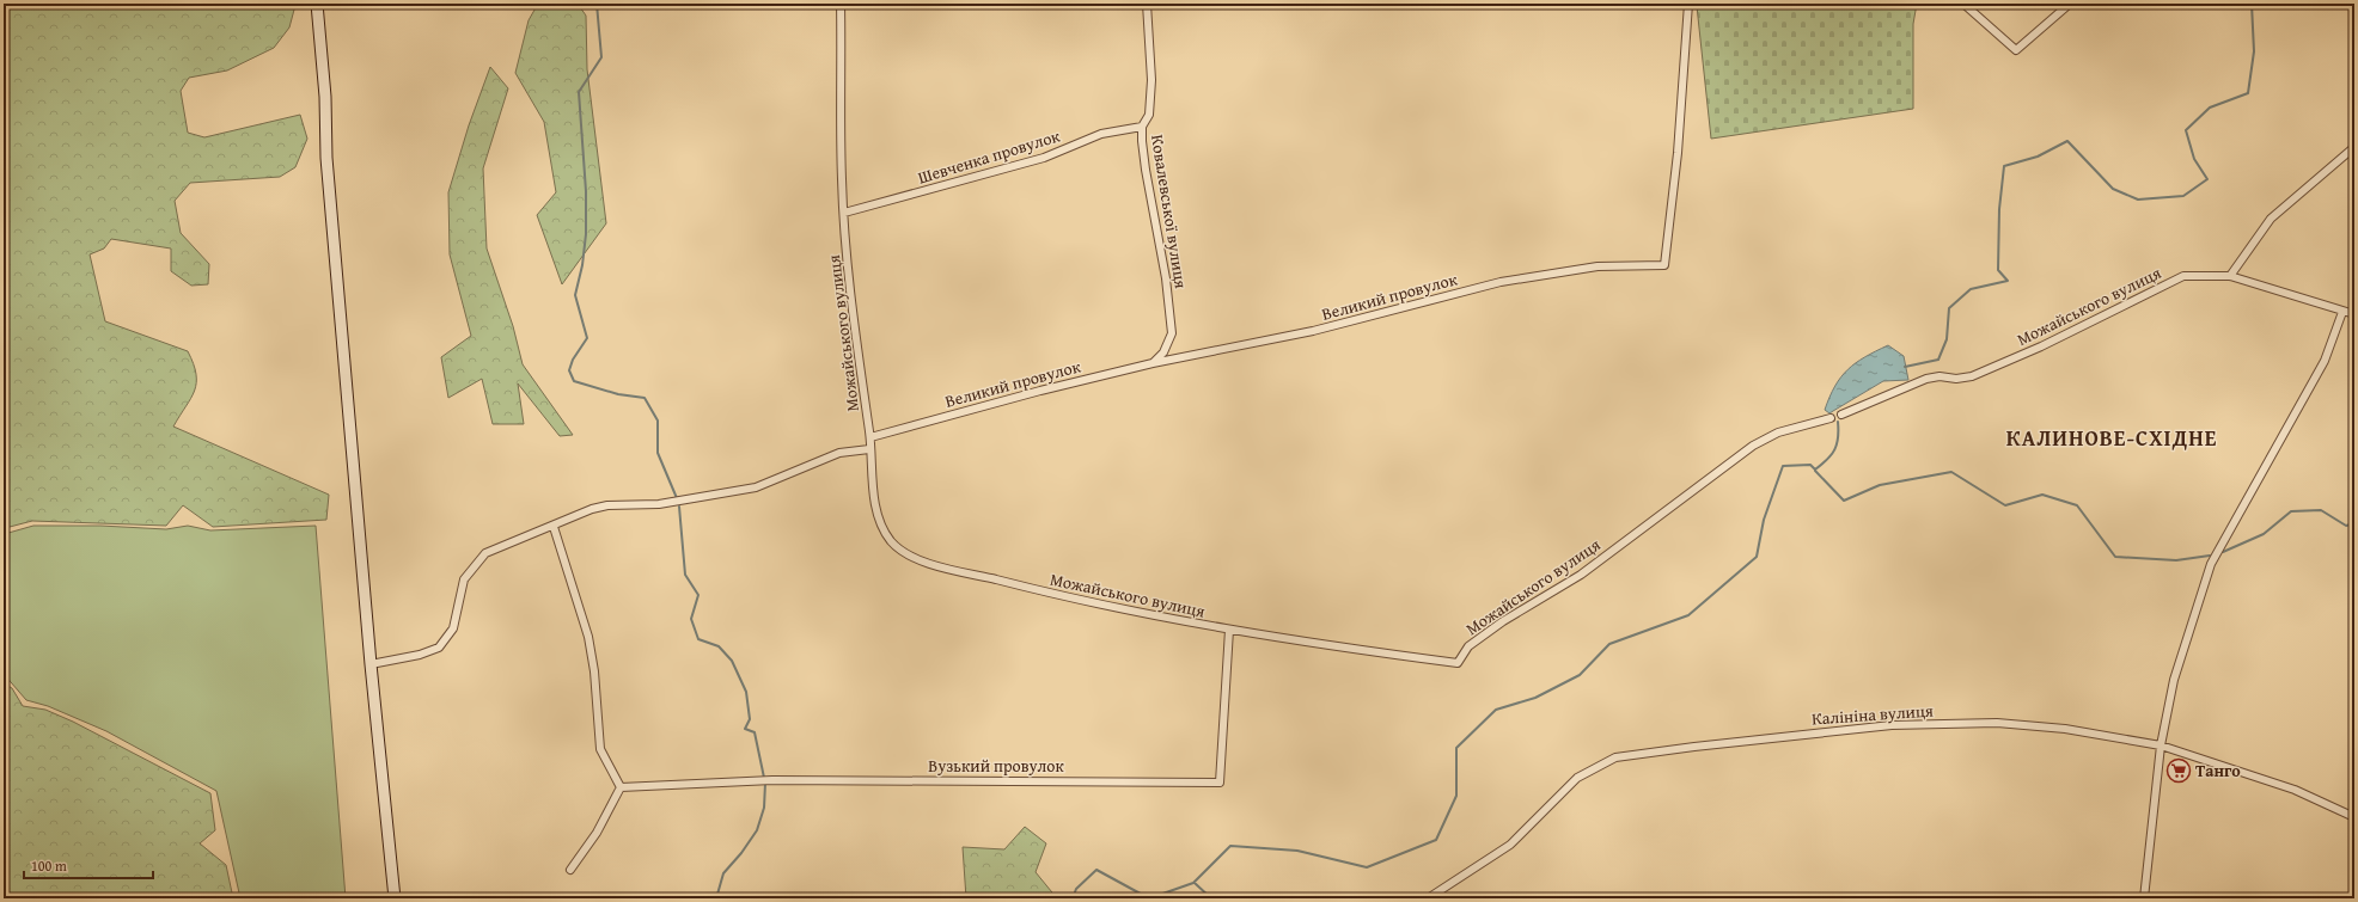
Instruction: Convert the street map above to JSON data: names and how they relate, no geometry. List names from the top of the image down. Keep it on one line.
{"streets":{"street":["Шевченка провулок","Ковалевської вулиця","Великий провулок","Можайського вулиця","Калініна вулиця","Вузький провулок"]},"crossings":[["Шевченка провулок","Ковалевської вулиця"],["Шевченка провулок","Можайського вулиця"],["Ковалевської вулиця","Великий провулок"],["Великий провулок","Можайського вулиця"],["Можайського вулиця","Вузький провулок"]],"districts":["КАЛИНОВЕ-СХІДНЕ"],"places":{"supermarket":["Танго"]},"scale_bar":"100 m"}
